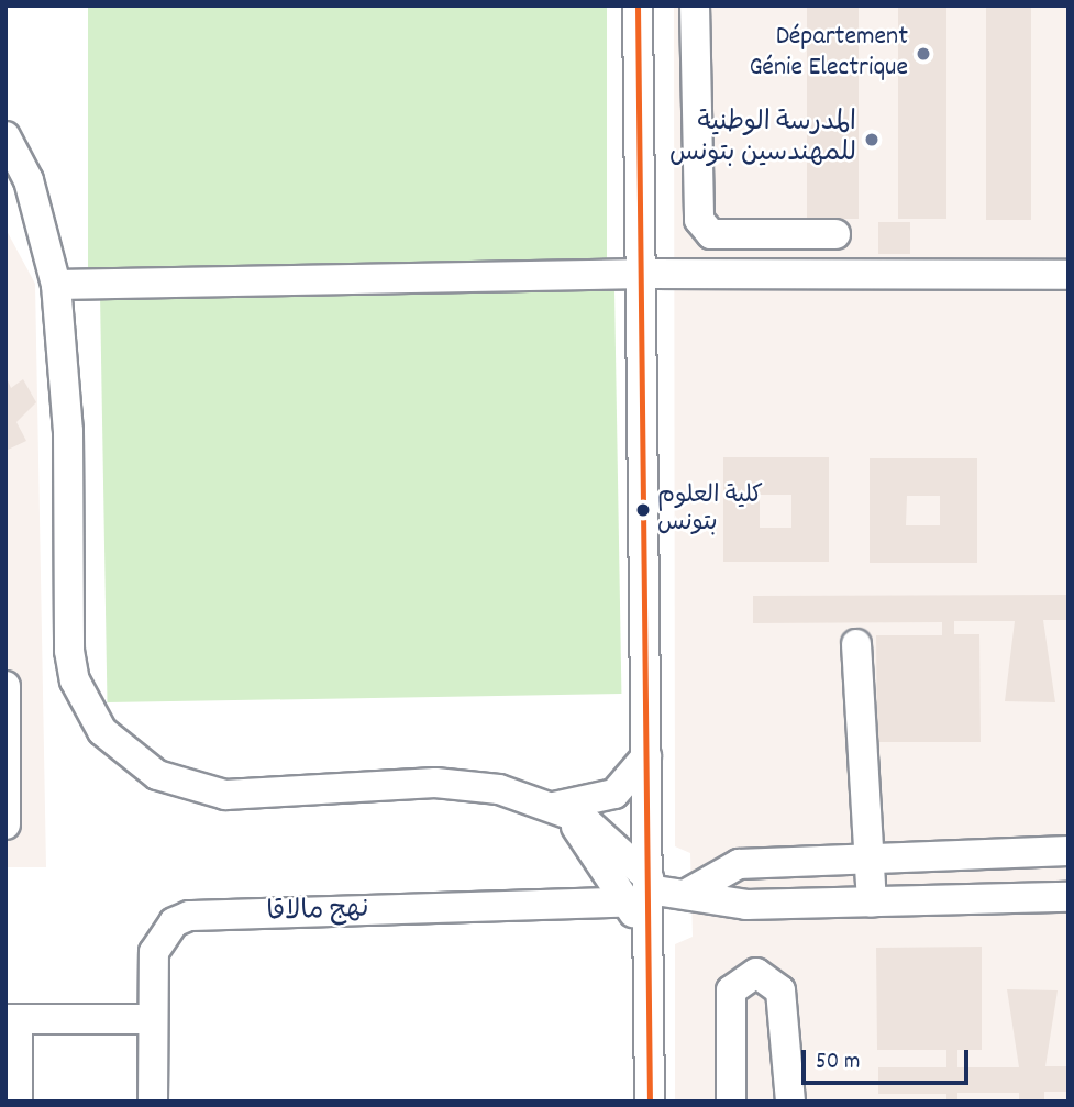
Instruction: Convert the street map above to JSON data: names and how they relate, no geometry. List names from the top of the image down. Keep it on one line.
{"streets":{"street":["نهج مالاقا"]},"places":["Département Génie Electrique","المدرسة الوطنية للمهندسين بتونس","كلية العلوم بتونس"],"scale_bar":"50 m"}
